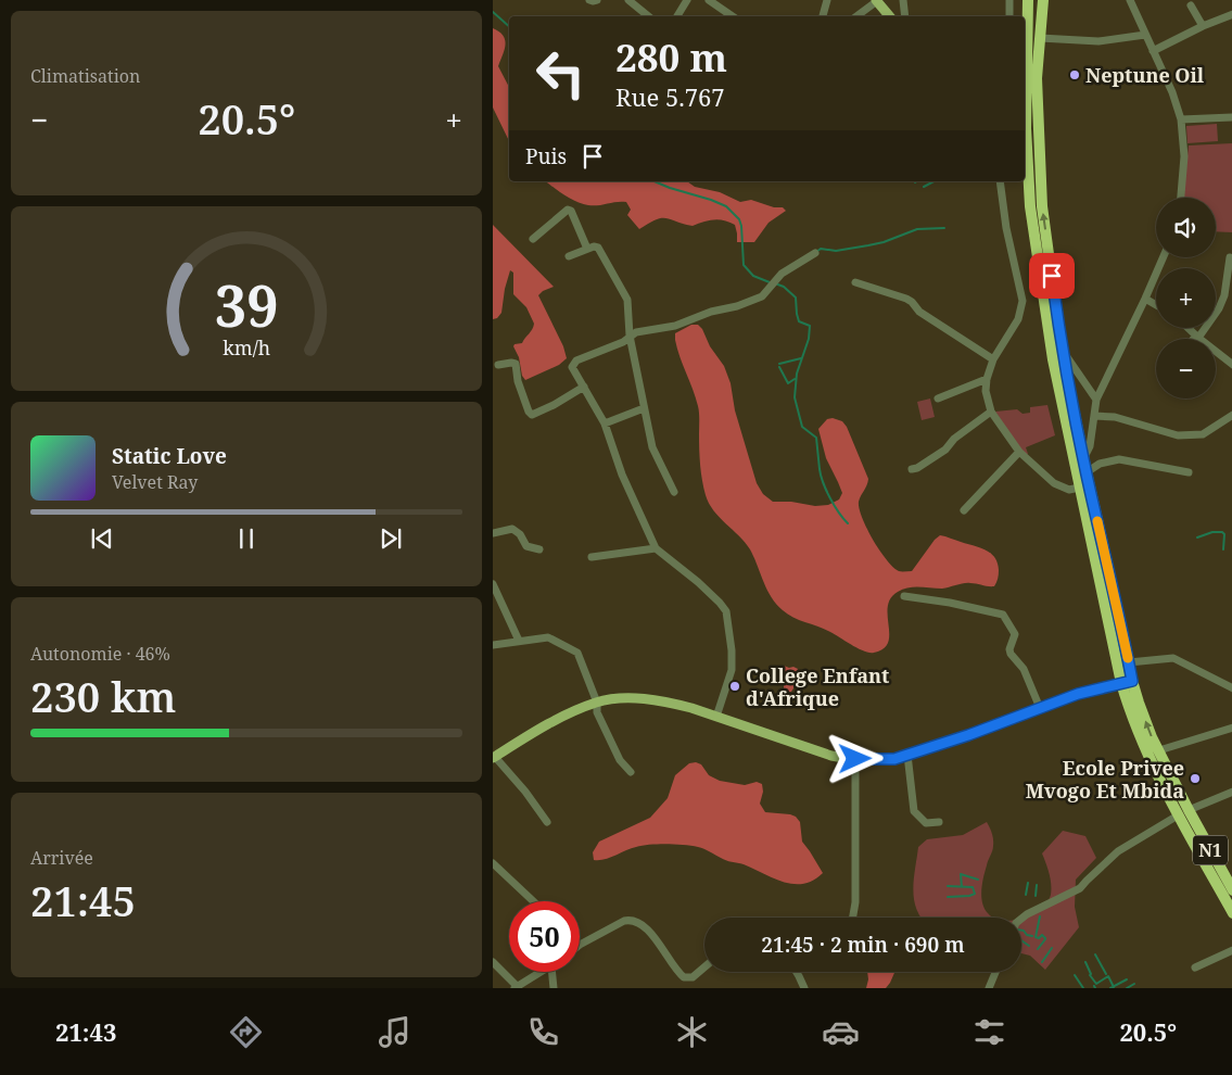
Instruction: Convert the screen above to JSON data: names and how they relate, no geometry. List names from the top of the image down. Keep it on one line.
{"streets":{"highway":["N1"]},"places":["Neptune Oil","College Enfant d'Afrique","Ecole Privee Mvogo Et Mbida"],"page":{"tile":["Climatisation",["Autonomie · 46%","230 km"],["Arrivée","21:45"]],"turn":["280 m","Rue 5.767"],"heat":["−","20.5°","+"],"then":"Puis","map_buttons":["+","−"],"song":["Static Love","Velvet Ray"],"limit":"50","trip":"21:45 · 2 min · 690 m","tabs":["21:43","20.5°"],"gauge":["39","km/h"]}}
